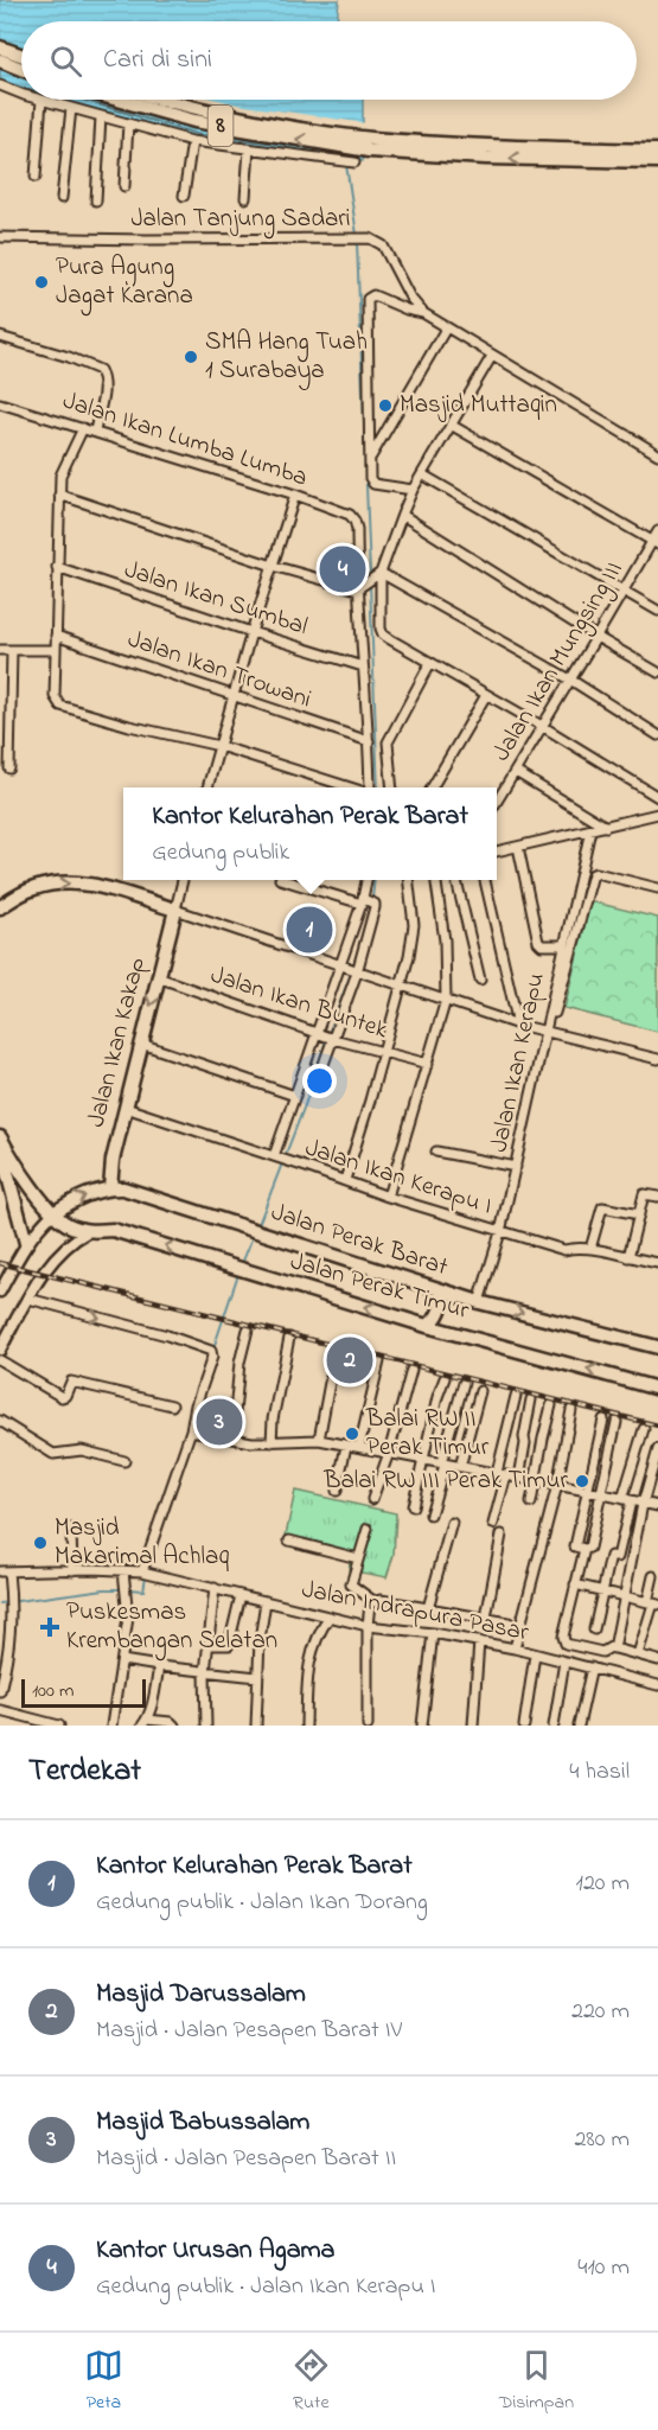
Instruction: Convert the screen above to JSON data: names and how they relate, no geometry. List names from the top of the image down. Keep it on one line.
{"streets":{"highway":["8","Jalan Ikan Kakap","Jalan Perak Barat","Jalan Perak Timur"],"street":["Jalan Tanjung Sadari","Jalan Ikan Lumba Lumba","Jalan Ikan Sumbal","Jalan Ikan Mungsing III","Jalan Ikan Trowani","Jalan Ikan Buntek","Jalan Ikan Kerapu","Jalan Ikan Kerapu I","Jalan Indrapura Pasar"]},"crossings":[["Jalan Ikan Buntek","Jalan Ikan Kakap"],["Jalan Ikan Buntek","Jalan Ikan Kerapu I"],["Jalan Ikan Kakap","Jalan Perak Barat"],["Jalan Ikan Kerapu","Jalan Ikan Kerapu I"],["Jalan Ikan Kerapu","Jalan Perak Barat"]],"one_way":["Jalan Perak Timur"],"places":{"other":["Pura Agung Jagat Karana","SMA Hang Tuah 1 Surabaya","Masjid Muttaqin","Balai RW II Perak Timur","Balai RW III Perak Timur","Masjid Makarimal Achlaq"],"health":["Puskesmas Krembangan Selatan"]},"scale_bar":"100 m","page":{"search":"Cari di sini","pins":["4","1","2","3"],"popup":["Kantor Kelurahan Perak Barat","Gedung publik"],"scale":"100 m","heading":["Terdekat","4 hasil"],"list":[{"mark":"1","name":"Kantor Kelurahan Perak Barat","note":"Gedung publik · Jalan Ikan Dorang","value":"120 m"},{"mark":"2","name":"Masjid Darussalam","note":"Masjid · Jalan Pesapen Barat IV","value":"220 m"},{"mark":"3","name":"Masjid Babussalam","note":"Masjid · Jalan Pesapen Barat II","value":"280 m"},{"mark":"4","name":"Kantor Urusan Agama","note":"Gedung publik · Jalan Ikan Kerapu I","value":"410 m"}],"nav":["Peta","Rute","Disimpan"]}}
